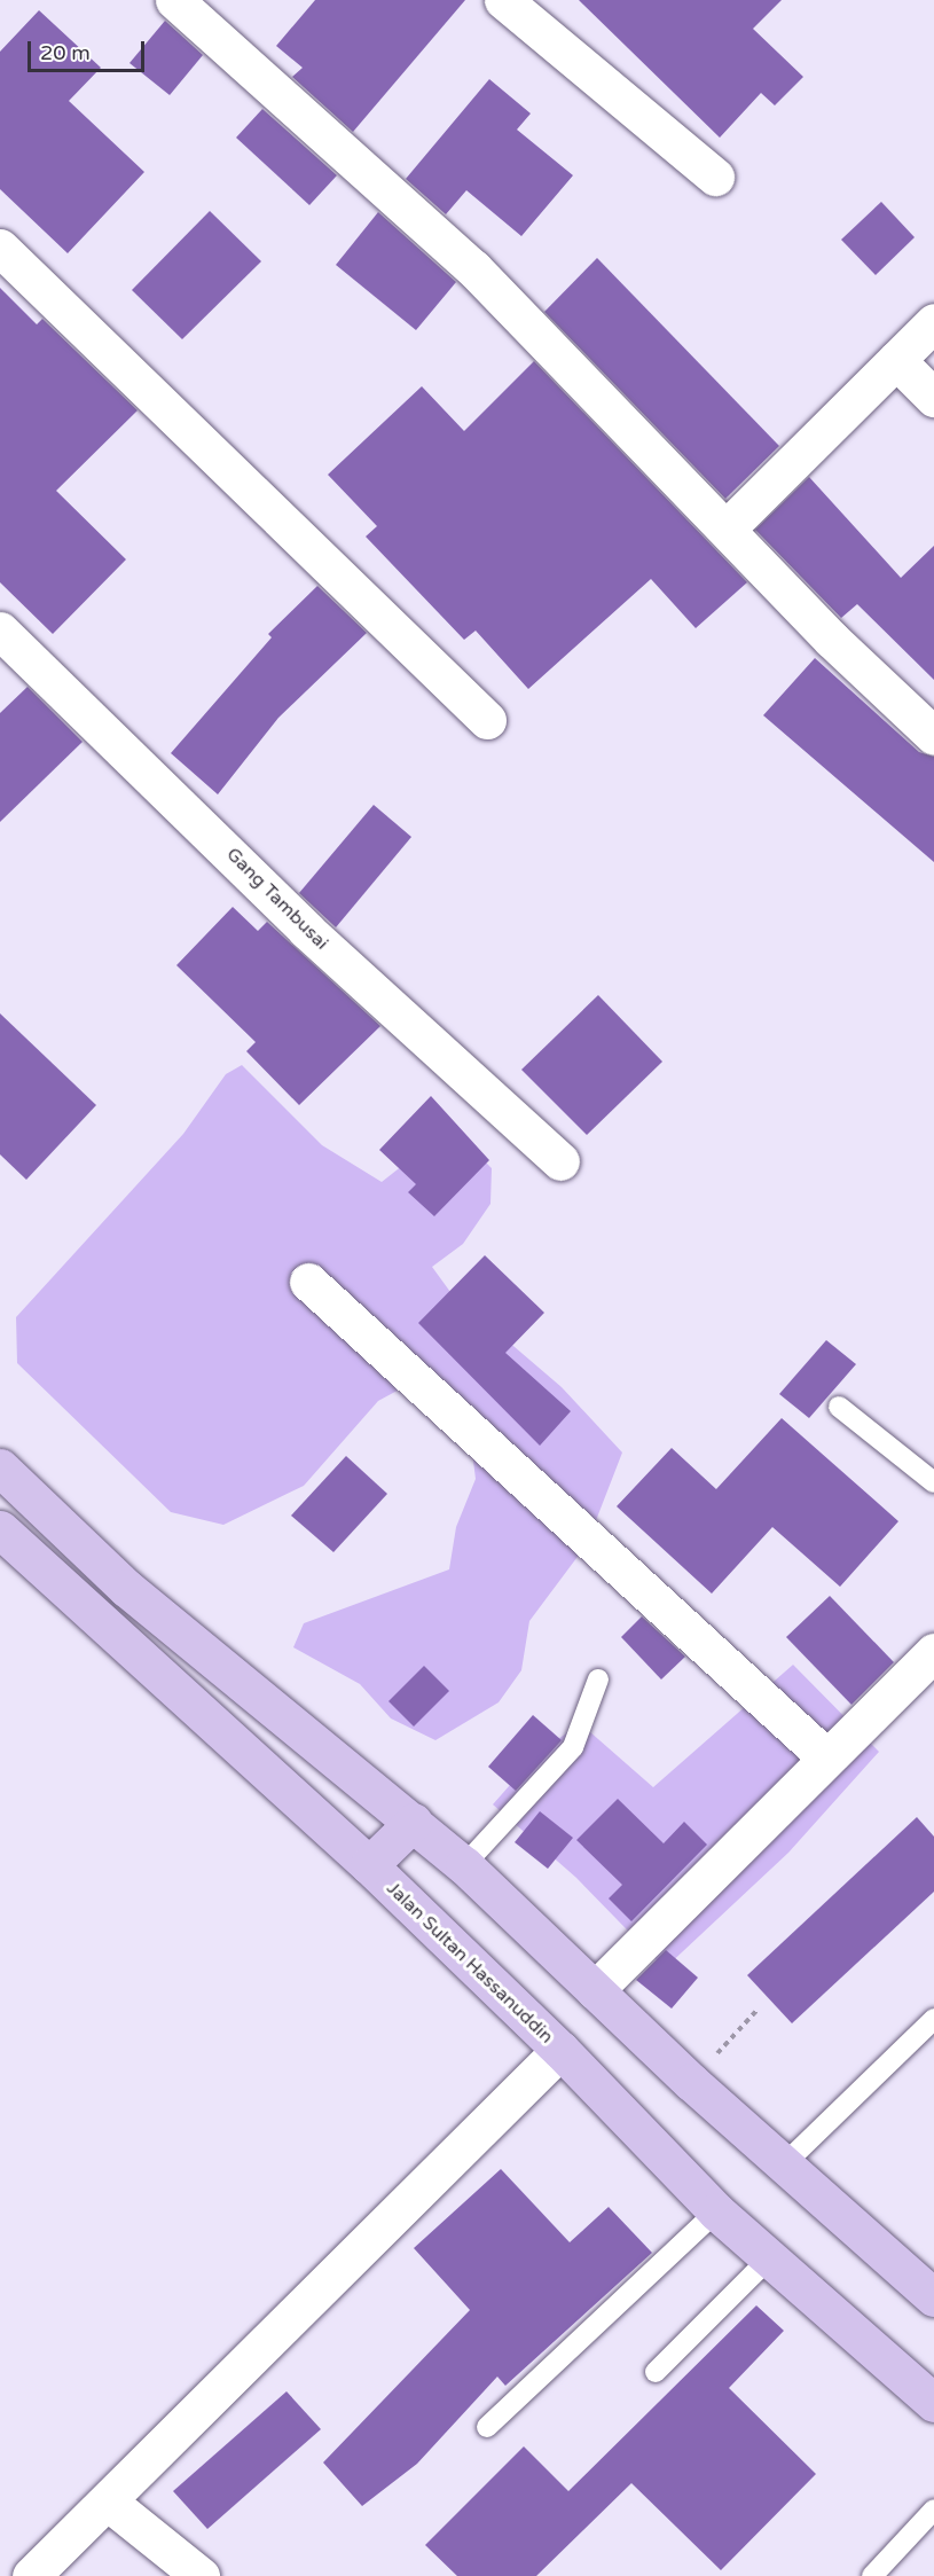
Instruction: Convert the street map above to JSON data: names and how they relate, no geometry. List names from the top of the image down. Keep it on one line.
{"streets":{"main road":["Jalan Sultan Hassanuddin"],"street":["Gang Tambusai"]},"scale_bar":"20 m"}
